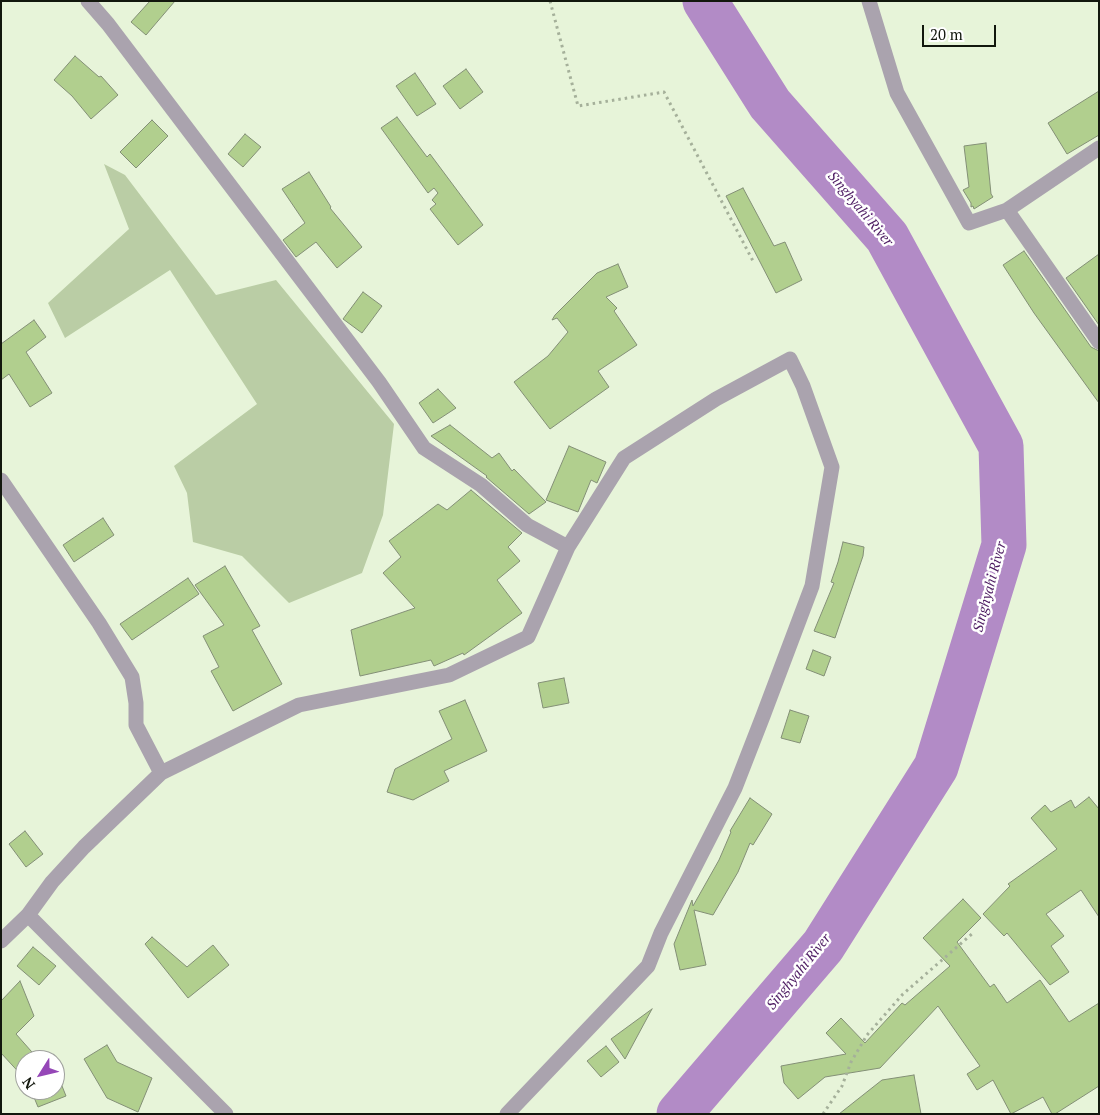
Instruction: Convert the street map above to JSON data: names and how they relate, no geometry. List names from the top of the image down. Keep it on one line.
{"water":["Singhyahi River"],"scale_bar":"20 m","north":"bottom left"}
